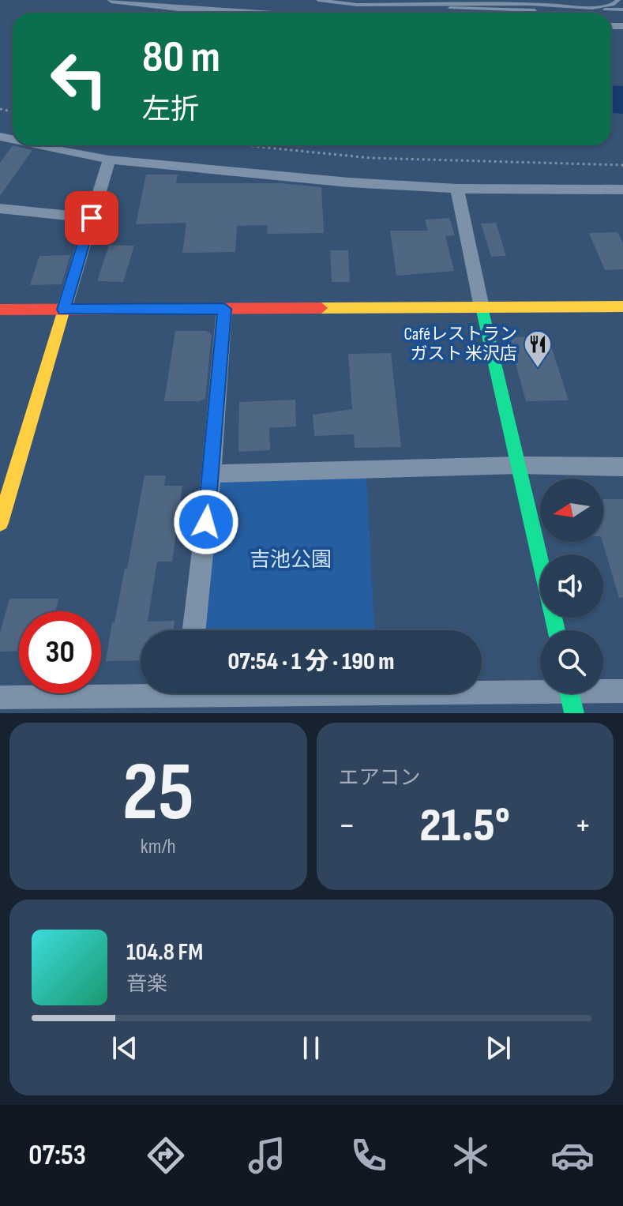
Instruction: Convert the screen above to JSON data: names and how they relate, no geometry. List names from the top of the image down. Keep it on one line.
{"parks":["吉池公園"],"places":{"restaurant":["Caféレストラン ガスト 米沢店"]},"north":"left","page":{"turn":["80 m","左折"],"limit":"30","trip":"07:54 · 1 分 · 190 m","tile":[["25","km/h"],"エアコン"],"heat":["−","21.5°","+"],"song":["104.8 FM","音楽"],"tabs":"07:53"}}
